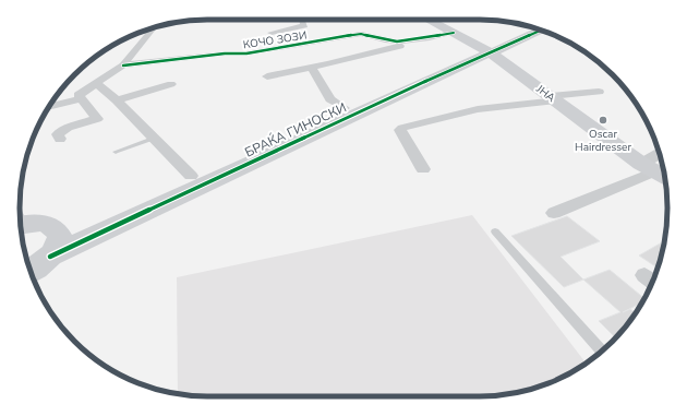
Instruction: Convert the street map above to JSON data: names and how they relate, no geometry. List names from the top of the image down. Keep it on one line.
{"streets":{"street":["КОЧО ЗОЗИ","ЈНА","БРАЌА ГИНОСКИ"]},"crossings":[["КОЧО ЗОЗИ","ЈНА"],["ЈНА","БРАЌА ГИНОСКИ"]],"places":["Oscar Hairdresser"]}
